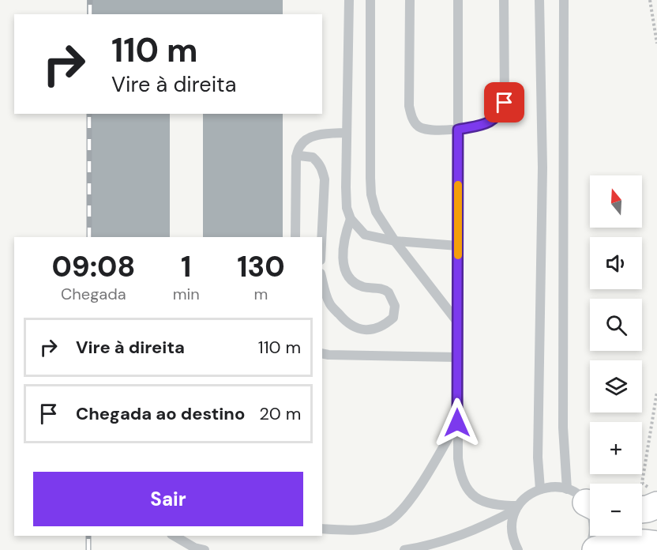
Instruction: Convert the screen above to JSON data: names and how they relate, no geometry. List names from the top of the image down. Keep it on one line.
{"north":"top","page":{"turn":["110 m","Vire à direita"],"map_buttons":["+","−"],"eta":["09:08","Chegada","1","min","130","m"],"list":[{"name":"Vire à direita","value":"110 m"},{"name":"Chegada ao destino","value":"20 m"}],"buttons":"Sair"}}
